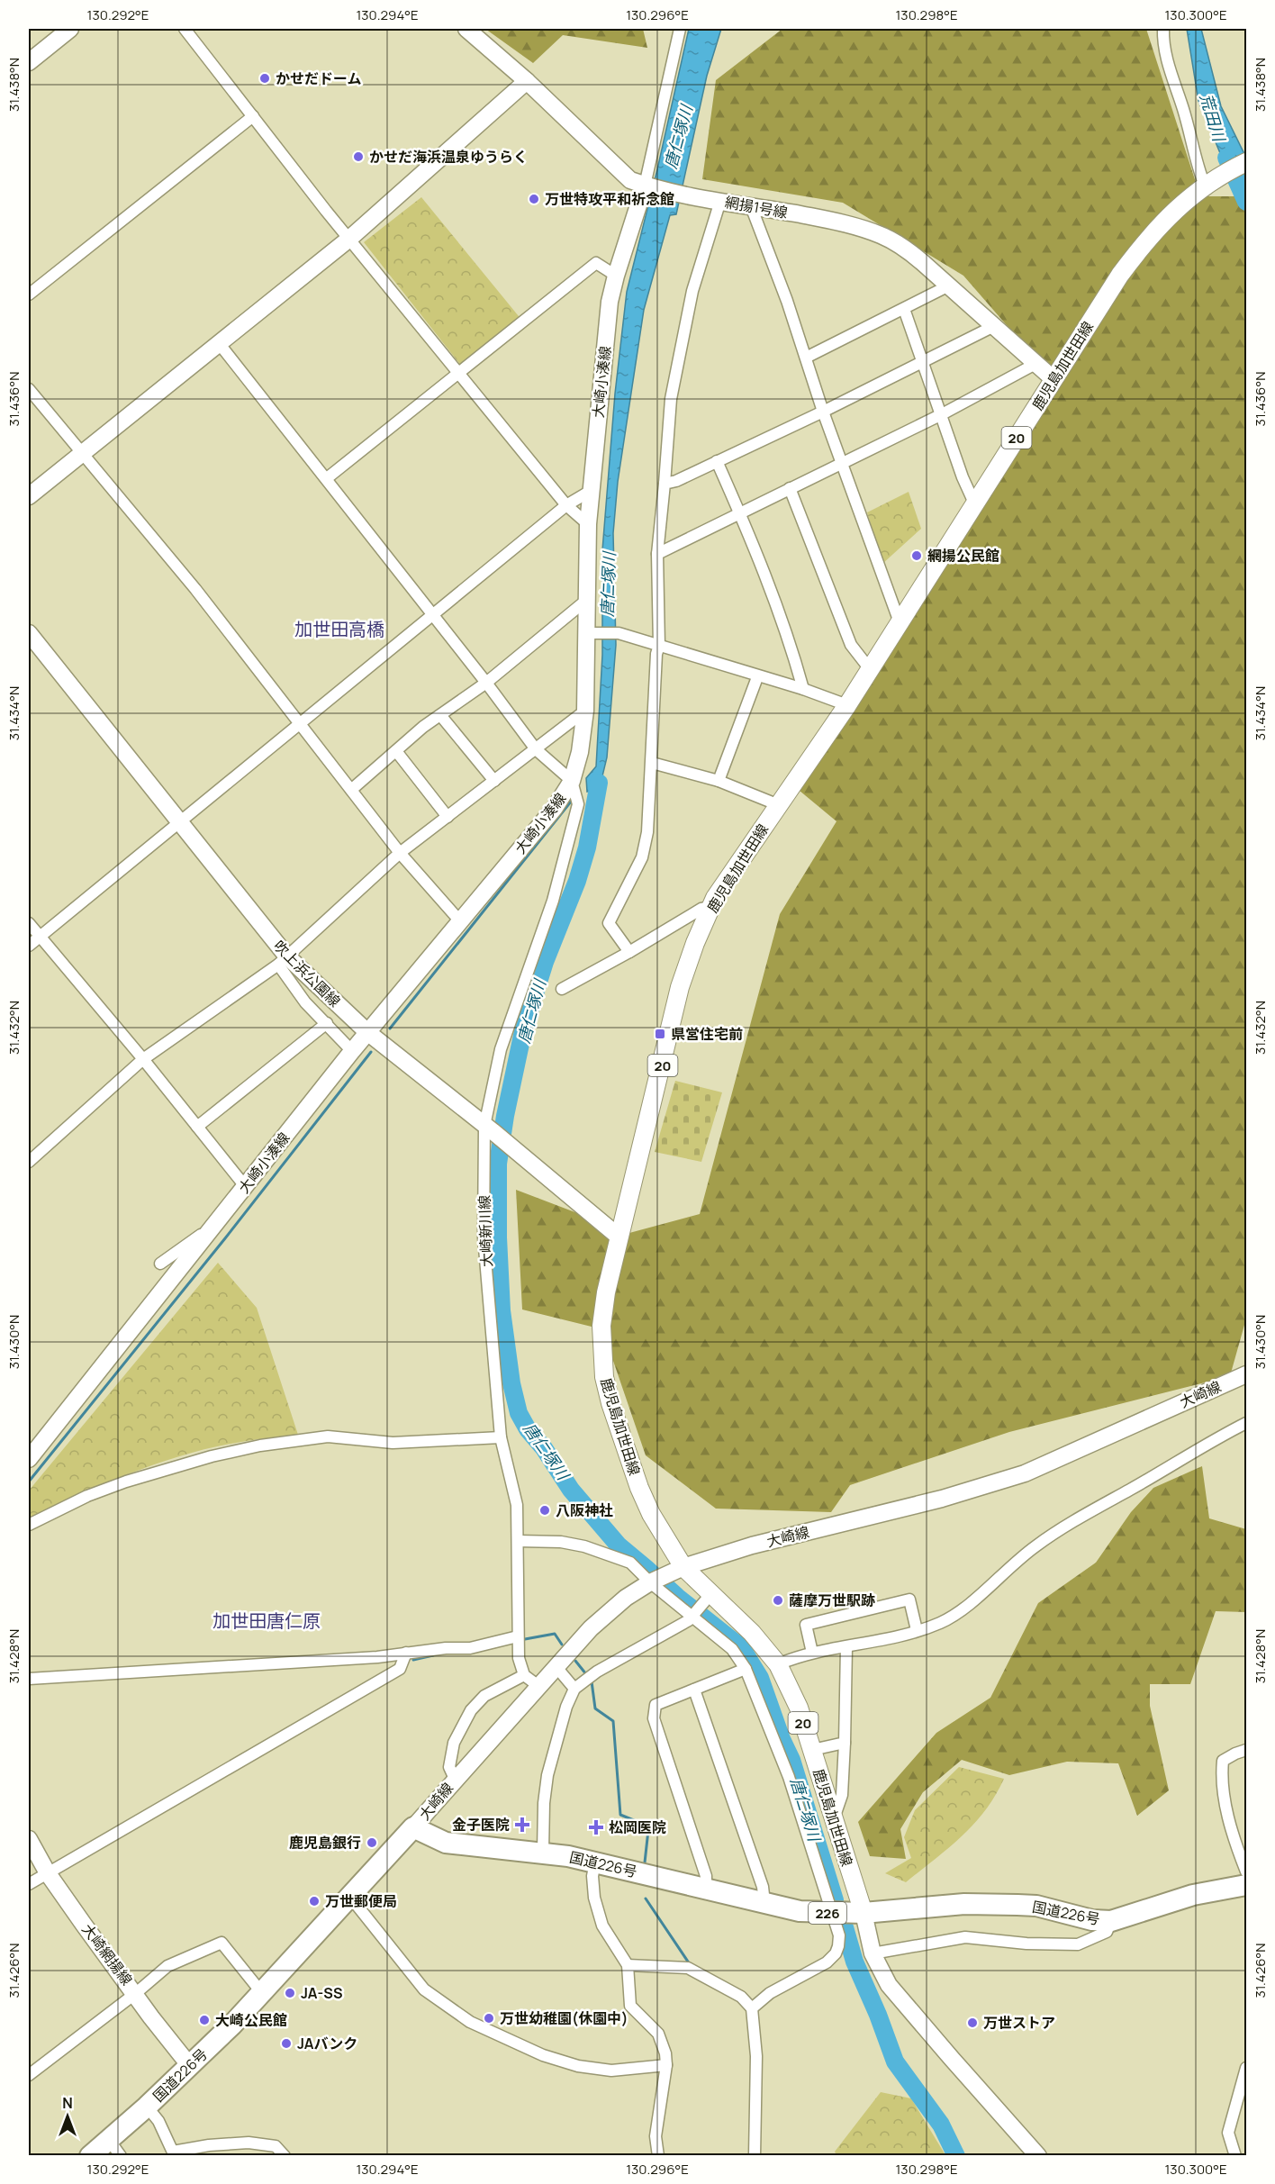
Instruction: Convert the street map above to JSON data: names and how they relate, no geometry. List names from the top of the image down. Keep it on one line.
{"streets":{"highway":["国道226号","226"],"main road":["鹿児島加世田線","20"],"street":["網揚1号線","大崎小湊線","吹上浜公園線","大崎新川線","大崎線","大崎網揚線"]},"crossings":[["網揚1号線","鹿児島加世田線"],["網揚1号線","大崎小湊線"],["鹿児島加世田線","吹上浜公園線"],["鹿児島加世田線","大崎線"],["鹿児島加世田線","国道226号"],["大崎小湊線","吹上浜公園線"],["大崎小湊線","大崎新川線"],["吹上浜公園線","大崎新川線"],["大崎線","国道226号"],["国道226号","大崎網揚線"]],"districts":["加世田高橋","加世田唐仁原"],"water":["荒田川","唐仁塚川"],"places":{"other":["かせだドーム","かせだ海浜温泉ゆうらく","万世特攻平和祈念館","網揚公民館","八阪神社","薩摩万世駅跡","鹿児島銀行","万世郵便局","JA-SS","万世幼稚園(休園中)","大崎公民館","万世ストア","JAバンク"],"transit":["県営住宅前"],"health":["金子医院","松岡医院"]},"north":"top","coordinates":["130.292°E","130.294°E","130.296°E","130.298°E","130.300°E","31.438°N","31.436°N","31.434°N","31.432°N","31.430°N","31.428°N","31.426°N"]}
